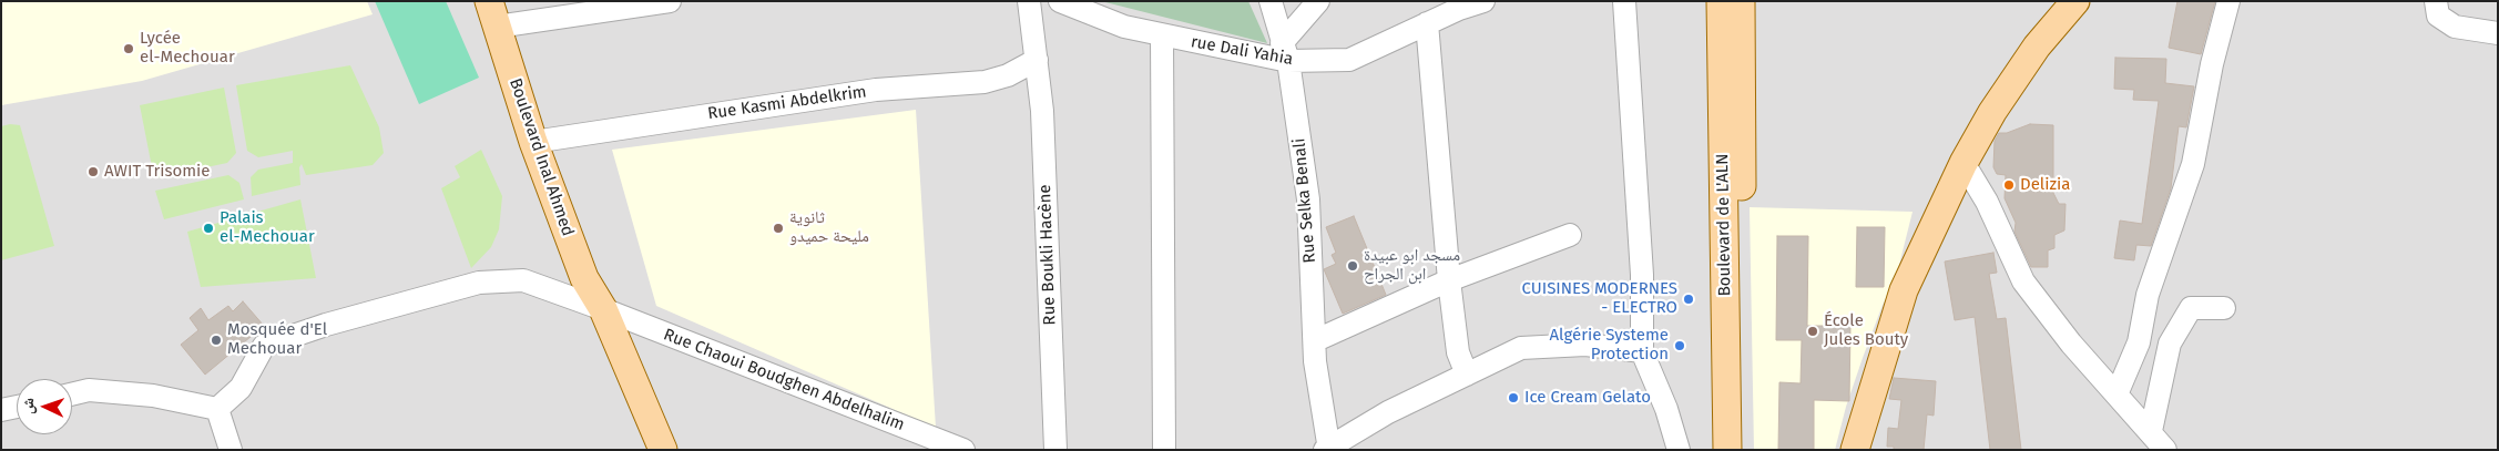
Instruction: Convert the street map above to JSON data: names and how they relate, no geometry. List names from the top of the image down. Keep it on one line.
{"streets":{"main road":["Boulevard Inal Ahmed","Boulevard de L'ALN"],"street":["rue Dali Yahia","Rue Kasmi Abdelkrim","Rue Selka Benali","Rue Boukli Hacène","Rue Chaoui Boudghen Abdelhalim"]},"crossings":[["rue Dali Yahia","Rue Selka Benali"],["Rue Kasmi Abdelkrim","Boulevard Inal Ahmed"],["Rue Kasmi Abdelkrim","Rue Boukli Hacène"],["Boulevard Inal Ahmed","Rue Chaoui Boudghen Abdelhalim"]],"places":["Lycée el-Mechouar","AWIT Trisomie","Delizia","Palais el-Mechouar","ثانوية مليحة حميدو","مسجد ابو عبيدة ابن الجراح","CUISINES MODERNES - ELECTRO","École Jules Bouty","Mosquée d'El Mechouar","Algérie Systeme Protection","Ice Cream Gelato"],"north":"left"}
